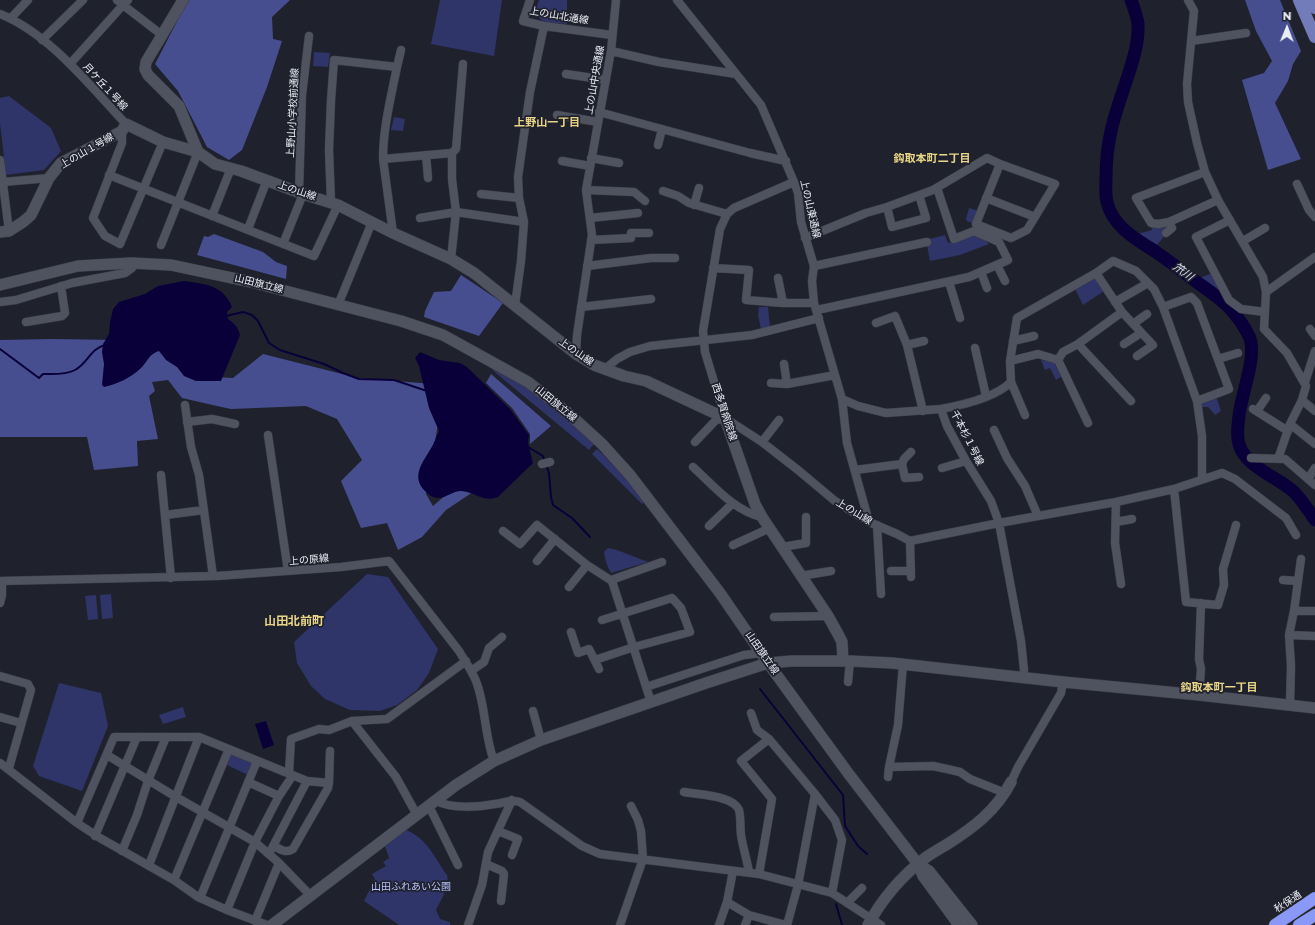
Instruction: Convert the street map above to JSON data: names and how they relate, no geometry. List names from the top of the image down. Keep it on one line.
{"streets":{"highway":["秋保通"],"street":["上の山北通線","上の山中央通線","月ケ丘１号線","上野山小学校前通線","上の山１号線","上の山線","上の山東通線","山田旗立線","西多賀病院線","千本杉１号線","上の原線"]},"crossings":[["上の山北通線","上の山中央通線"],["上の山中央通線","上の山線"],["月ケ丘１号線","上の山１号線"],["上野山小学校前通線","上の山線"],["上の山線","上の山東通線"],["上の山線","西多賀病院線"],["上の山東通線","千本杉１号線"]],"districts":["上野山一丁目","鈎取本町二丁目","山田北前町","鈎取本町一丁目"],"water":["笊川"],"parks":["山田ふれあい公園"],"north":"top"}
